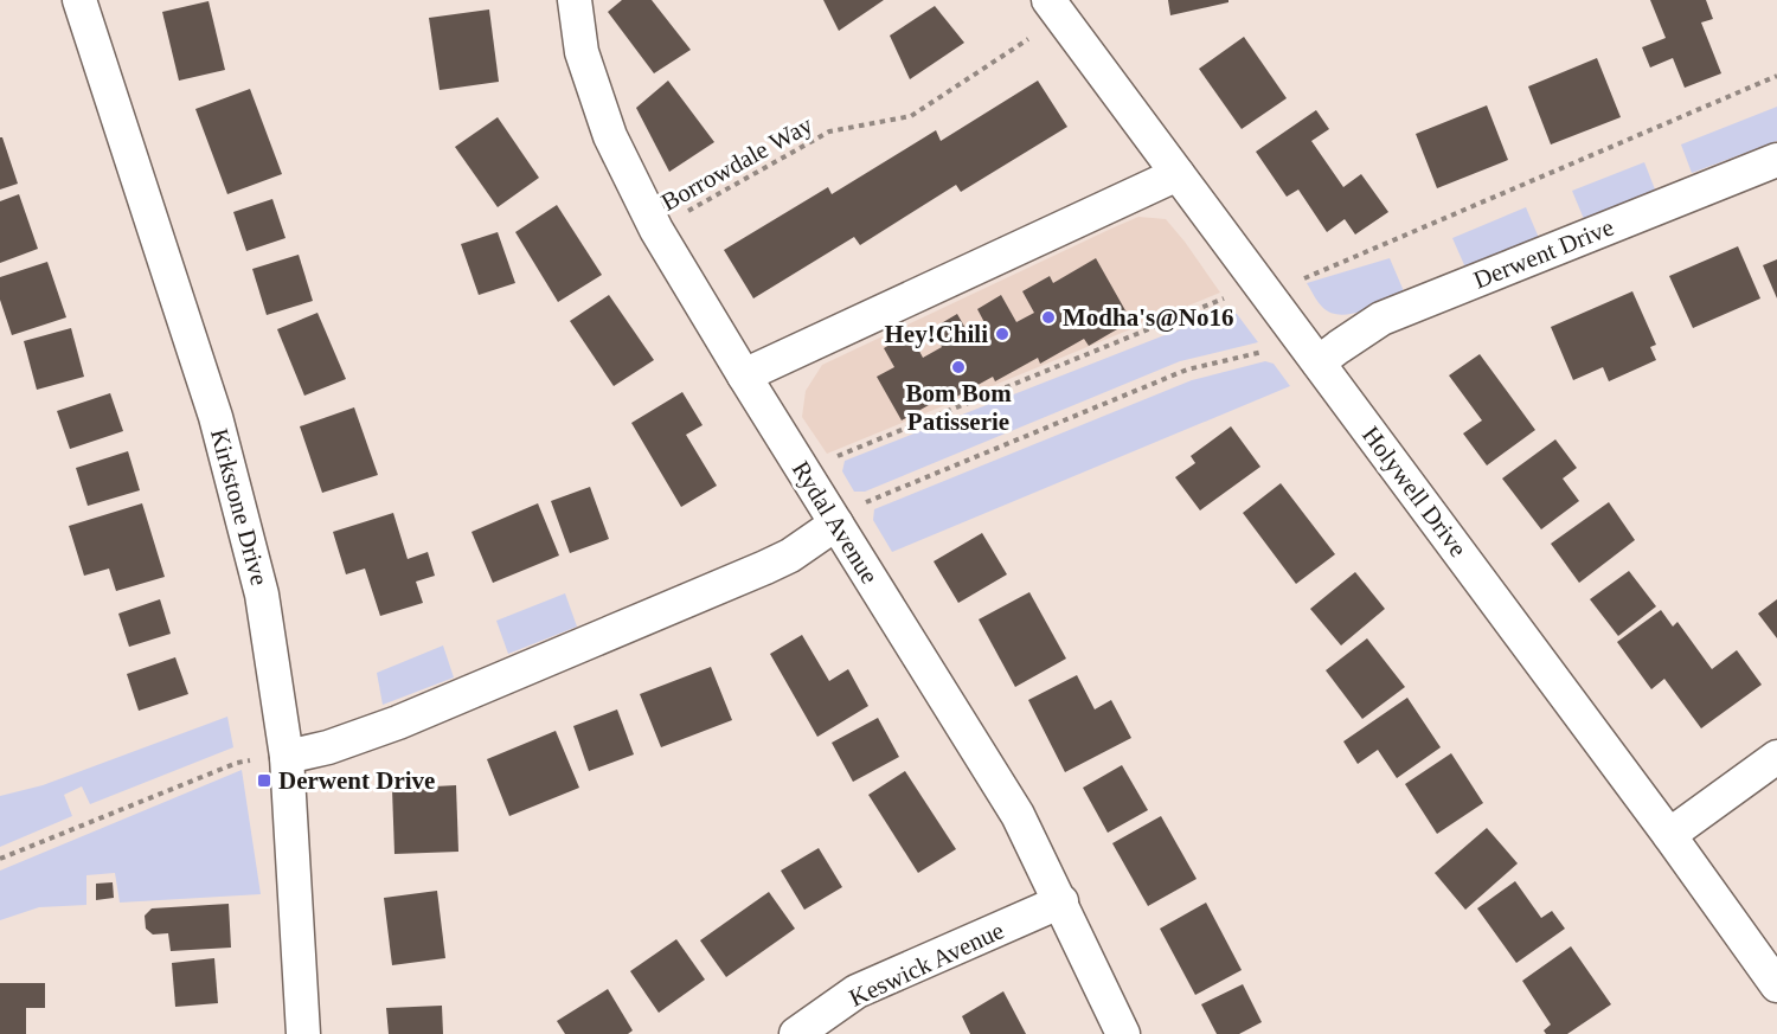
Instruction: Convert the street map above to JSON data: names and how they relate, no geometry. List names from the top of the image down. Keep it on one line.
{"streets":{"street":["Derwent Drive","Holywell Drive","Kirkstone Drive","Rydal Avenue","Keswick Avenue"],"path":["Borrowdale Way"]},"crossings":[["Borrowdale Way","Holywell Drive"],["Borrowdale Way","Rydal Avenue"],["Derwent Drive","Holywell Drive"],["Rydal Avenue","Keswick Avenue"]],"places":{"other":["Modha's@No16","Hey!Chili","Bom Bom Patisserie"],"transit":["Derwent Drive"]}}
